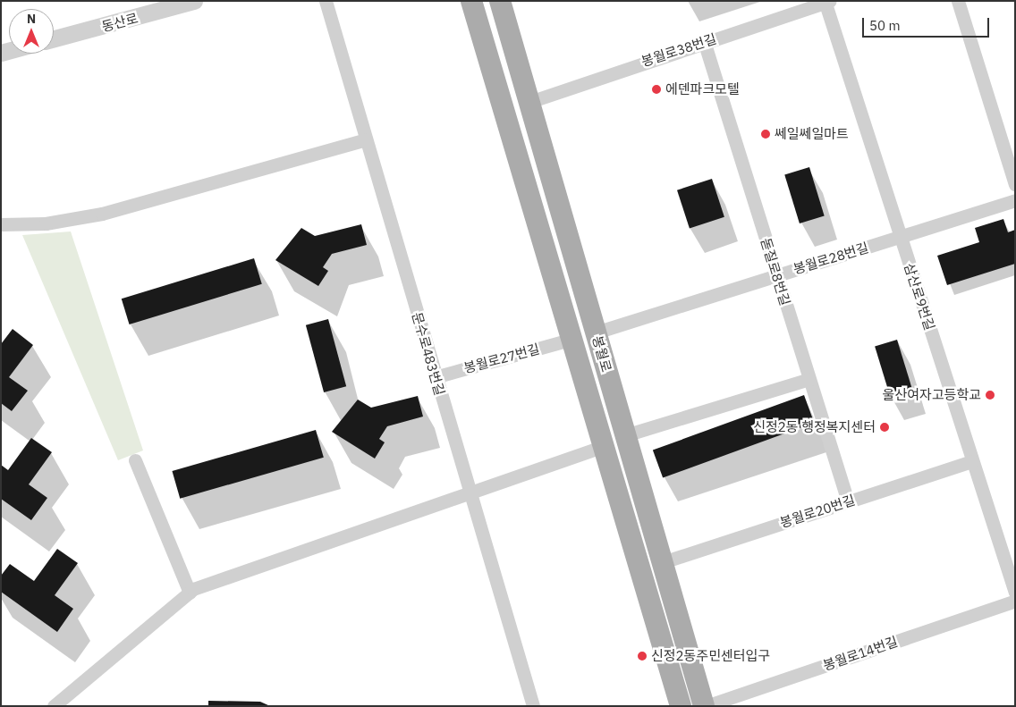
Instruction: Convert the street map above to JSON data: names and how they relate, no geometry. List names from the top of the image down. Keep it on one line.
{"streets":{"main road":["봉월로"],"street":["동산로","봉월로38번길","봉월로28번길","돋질로8번길","삼산로9번길","문수로483번길","봉월로27번길","봉월로20번길","봉월로14번길"]},"crossings":[["봉월로38번길","돋질로8번길"],["봉월로38번길","삼산로9번길"],["봉월로38번길","봉월로"],["봉월로28번길","돋질로8번길"],["봉월로28번길","삼산로9번길"],["봉월로28번길","봉월로"],["돋질로8번길","봉월로20번길"],["삼산로9번길","봉월로20번길"],["문수로483번길","봉월로27번길"],["봉월로","봉월로20번길"],["봉월로","봉월로14번길"]],"places":["에덴파크모텔","쎄일쎄일마트","울산여자고등학교","신정2동 행정복지센터","신정2동주민센터입구"],"scale_bar":"50 m","north":"top"}
